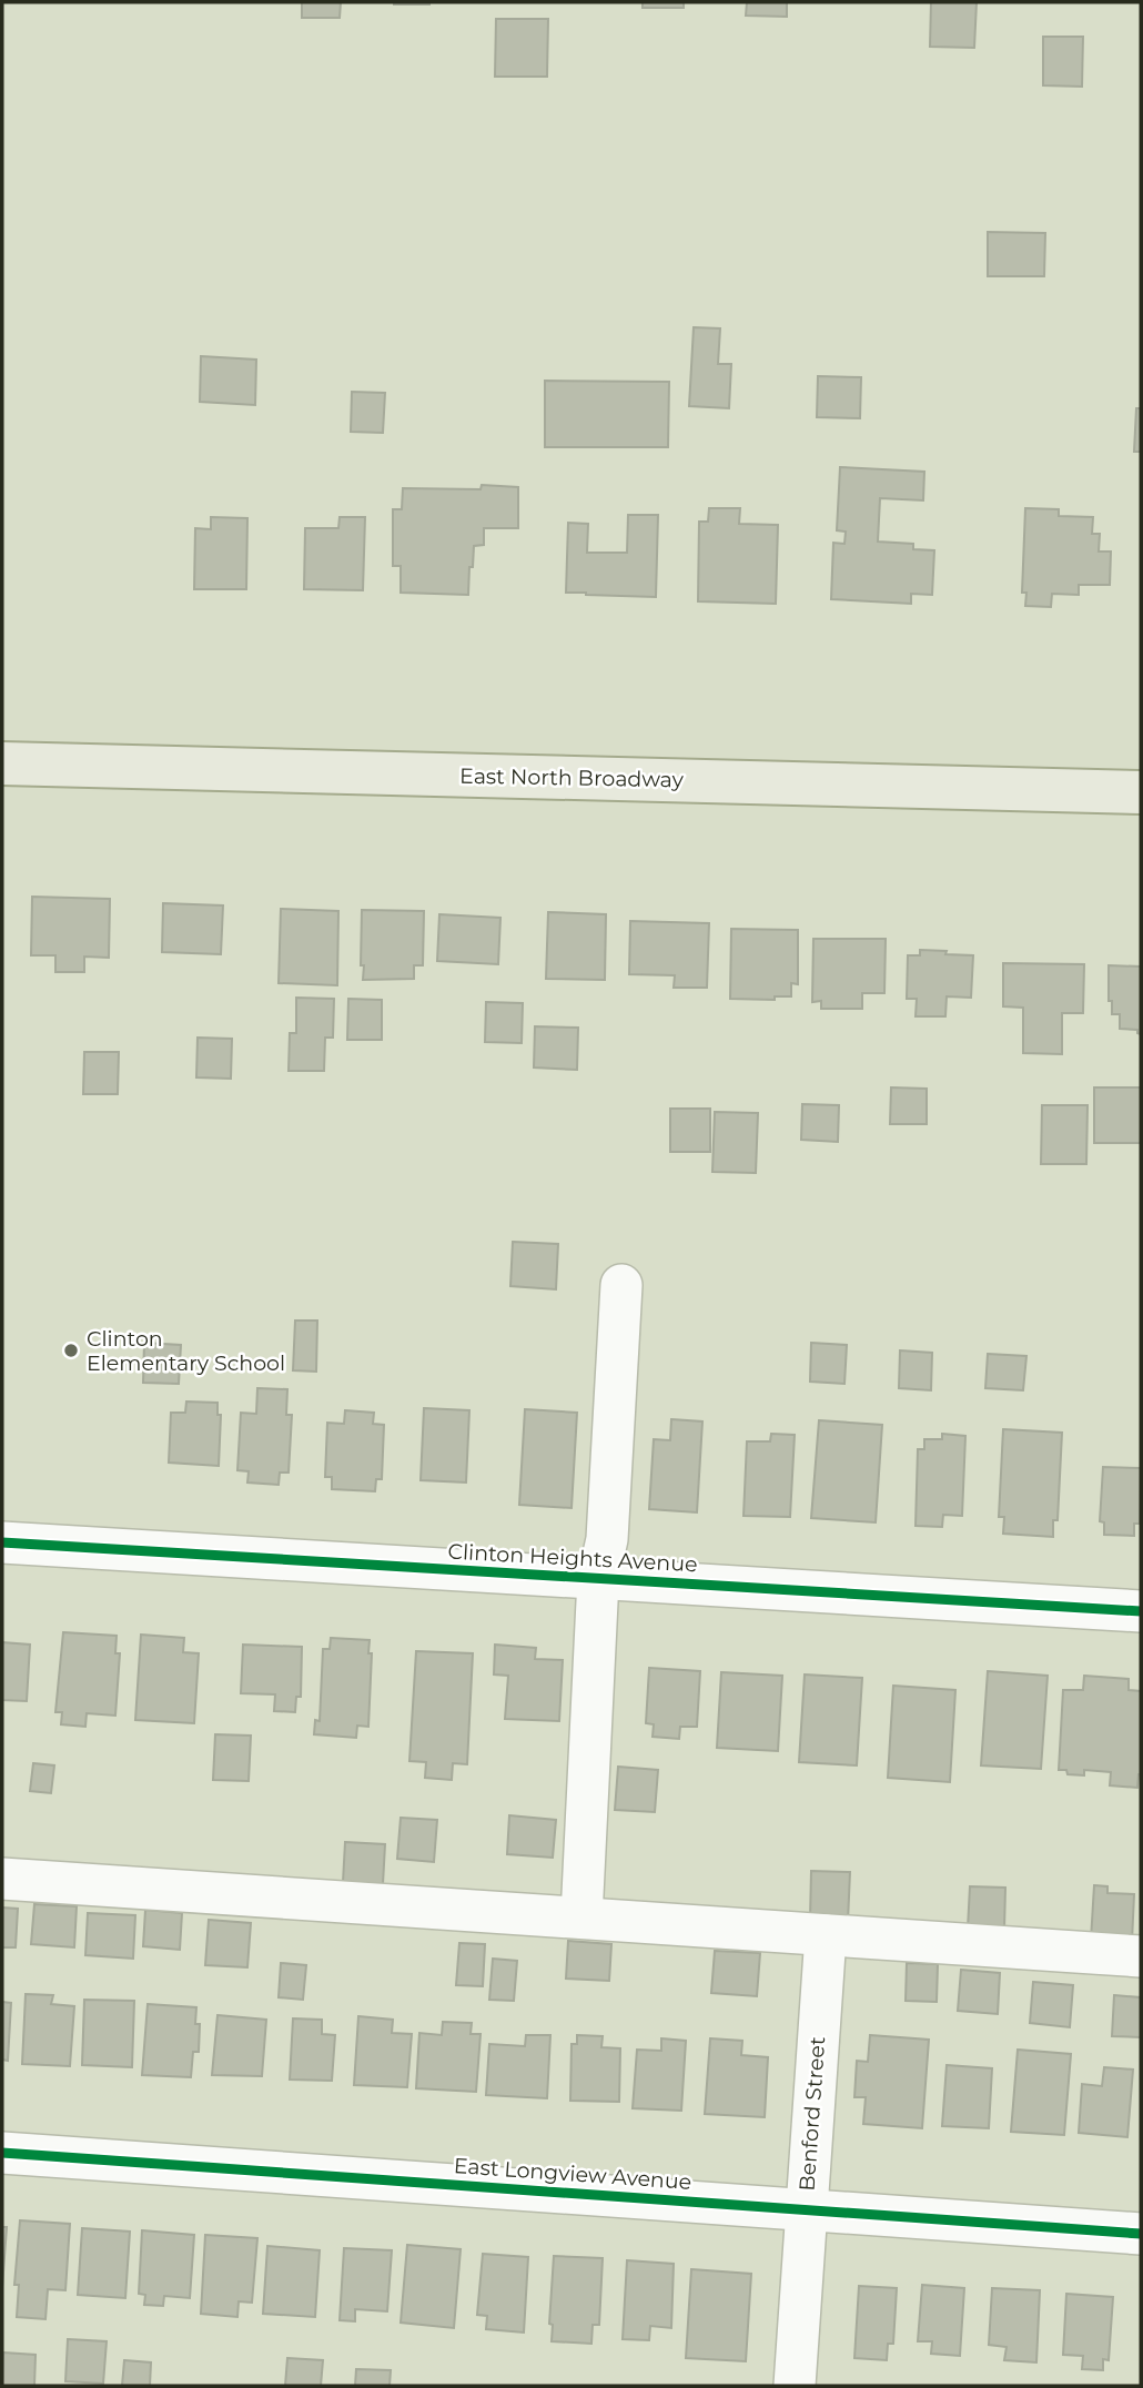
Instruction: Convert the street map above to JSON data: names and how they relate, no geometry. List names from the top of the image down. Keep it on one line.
{"streets":{"main road":["East North Broadway"],"street":["Clinton Heights Avenue","Benford Street","East Longview Avenue"]},"crossings":[["Benford Street","East Longview Avenue"]],"places":["Clinton Elementary School"]}
